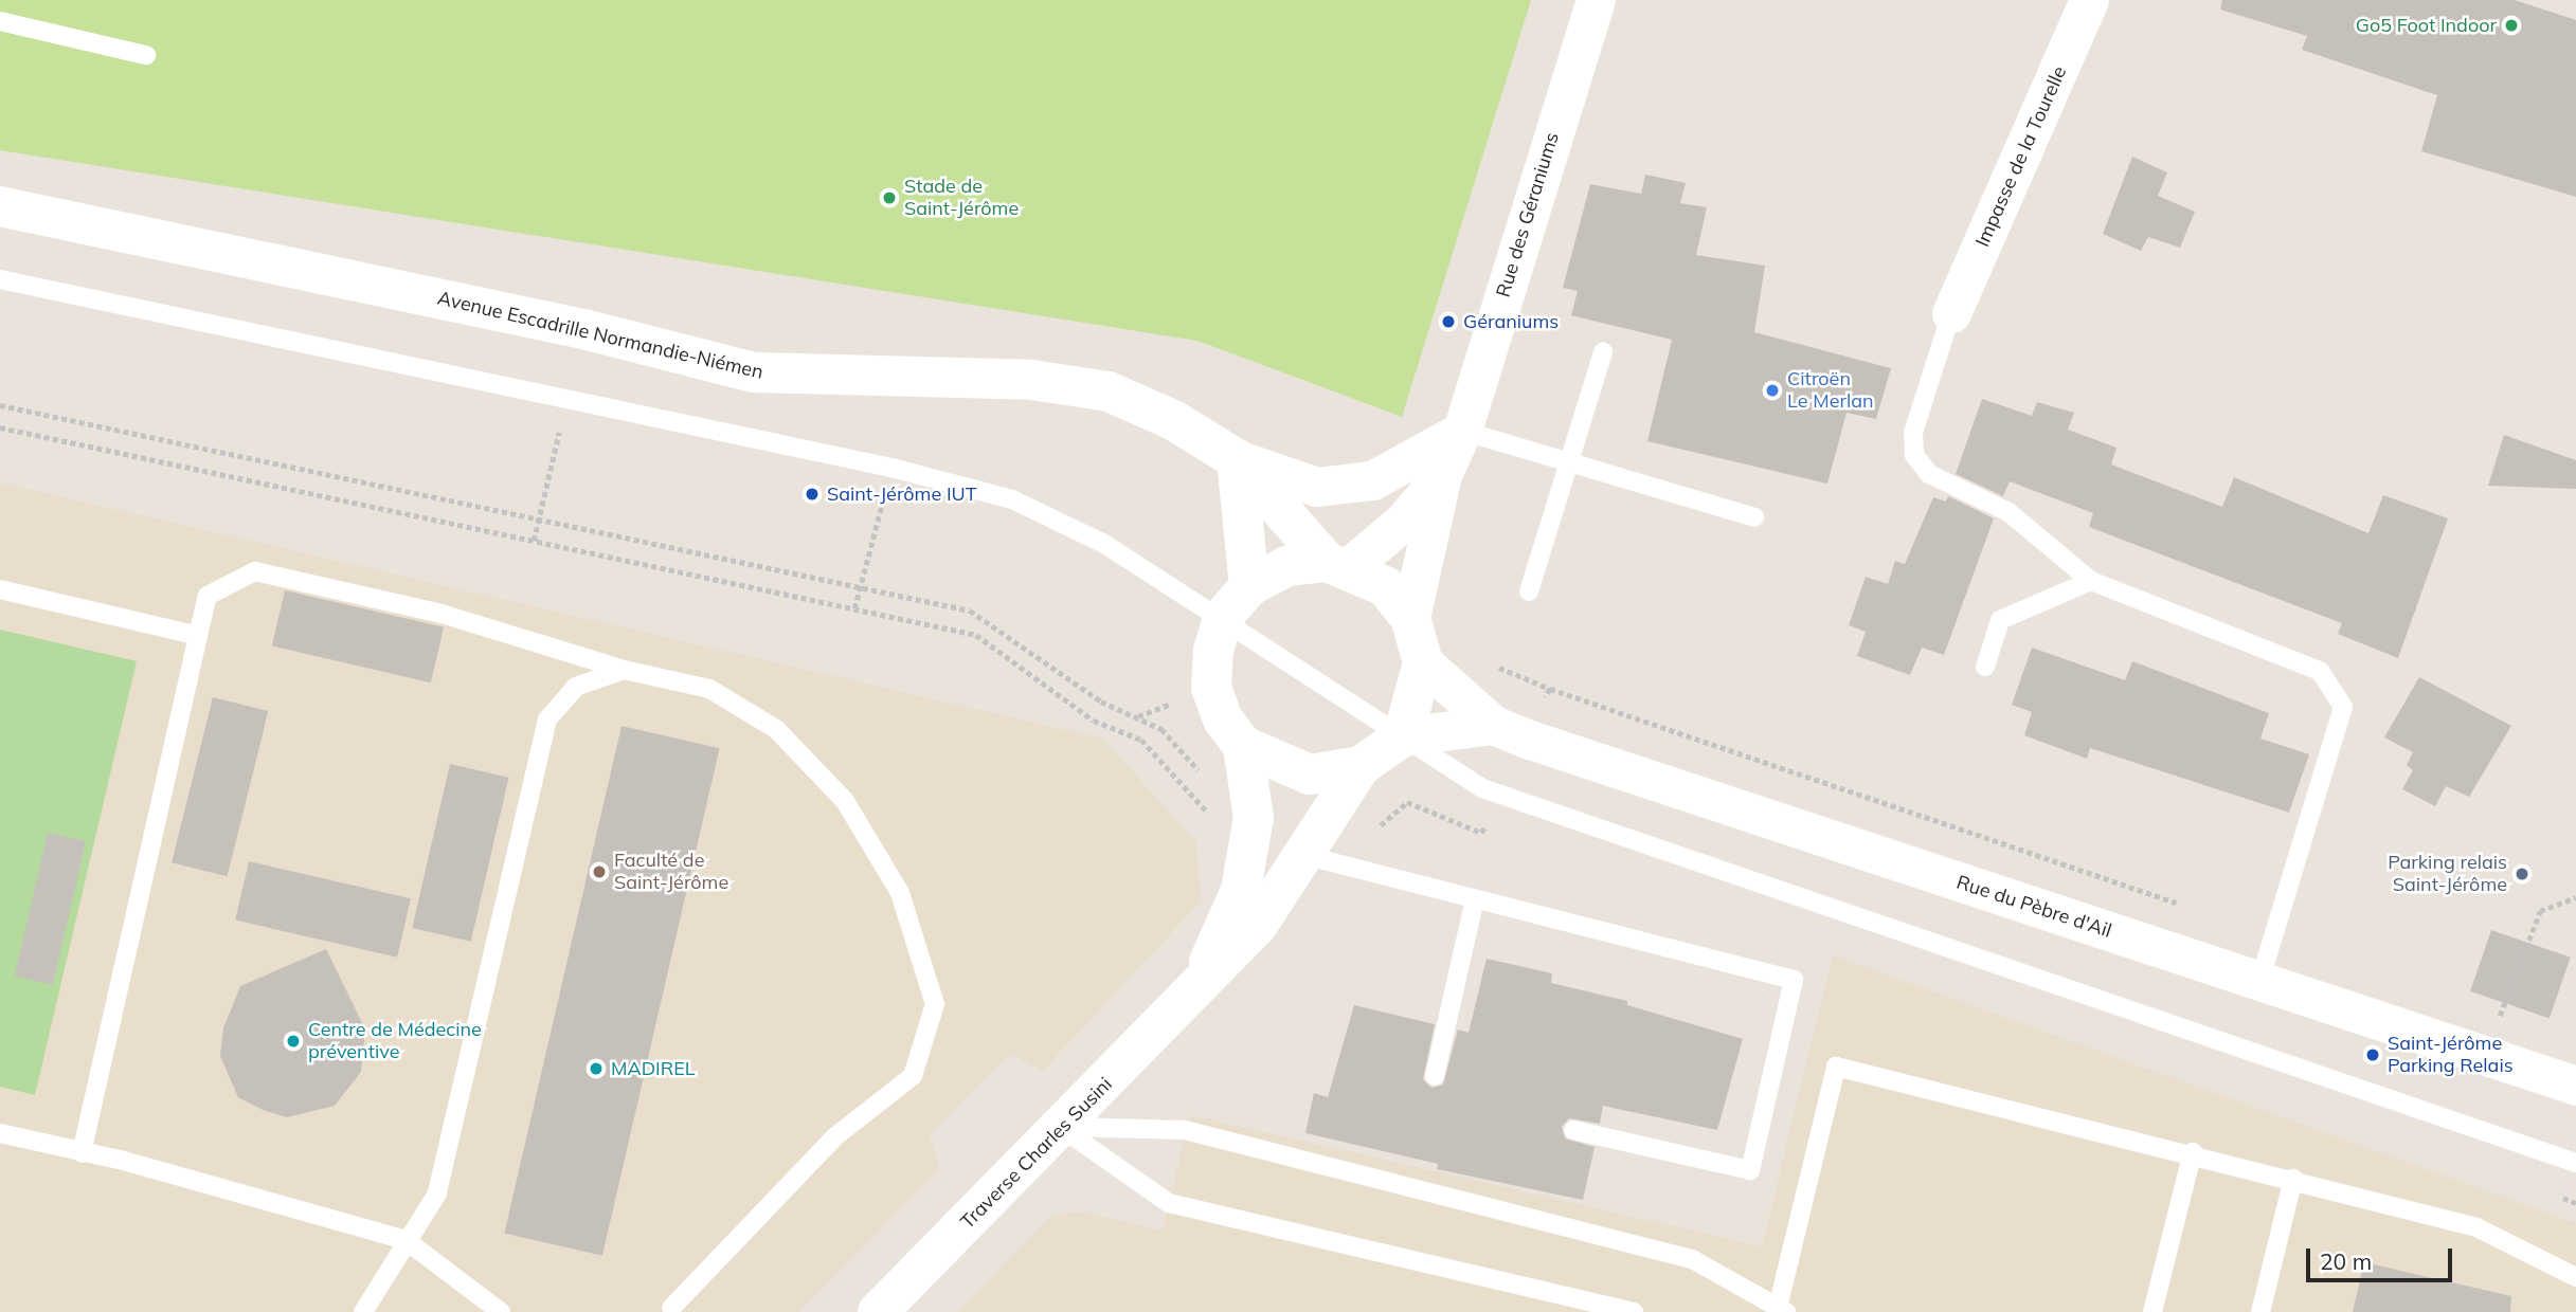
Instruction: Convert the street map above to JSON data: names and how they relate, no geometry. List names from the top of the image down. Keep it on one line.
{"streets":{"street":["Impasse de la Tourelle","Rue des Géraniums","Avenue Escadrille Normandie-Niémen","Rue du Pèbre d'Ail","Traverse Charles Susini"]},"crossings":[["Rue des Géraniums","Avenue Escadrille Normandie-Niémen"],["Avenue Escadrille Normandie-Niémen","Rue du Pèbre d'Ail"]],"places":["Go5 Foot Indoor","Stade de Saint-Jérôme","Géraniums","Citroën Le Merlan","Saint-Jérôme IUT","Faculté de Saint-Jérôme","Parking relais Saint-Jérôme","Centre de Médecine préventive","Saint-Jérôme Parking Relais","MADIREL"],"scale_bar":"20 m"}
